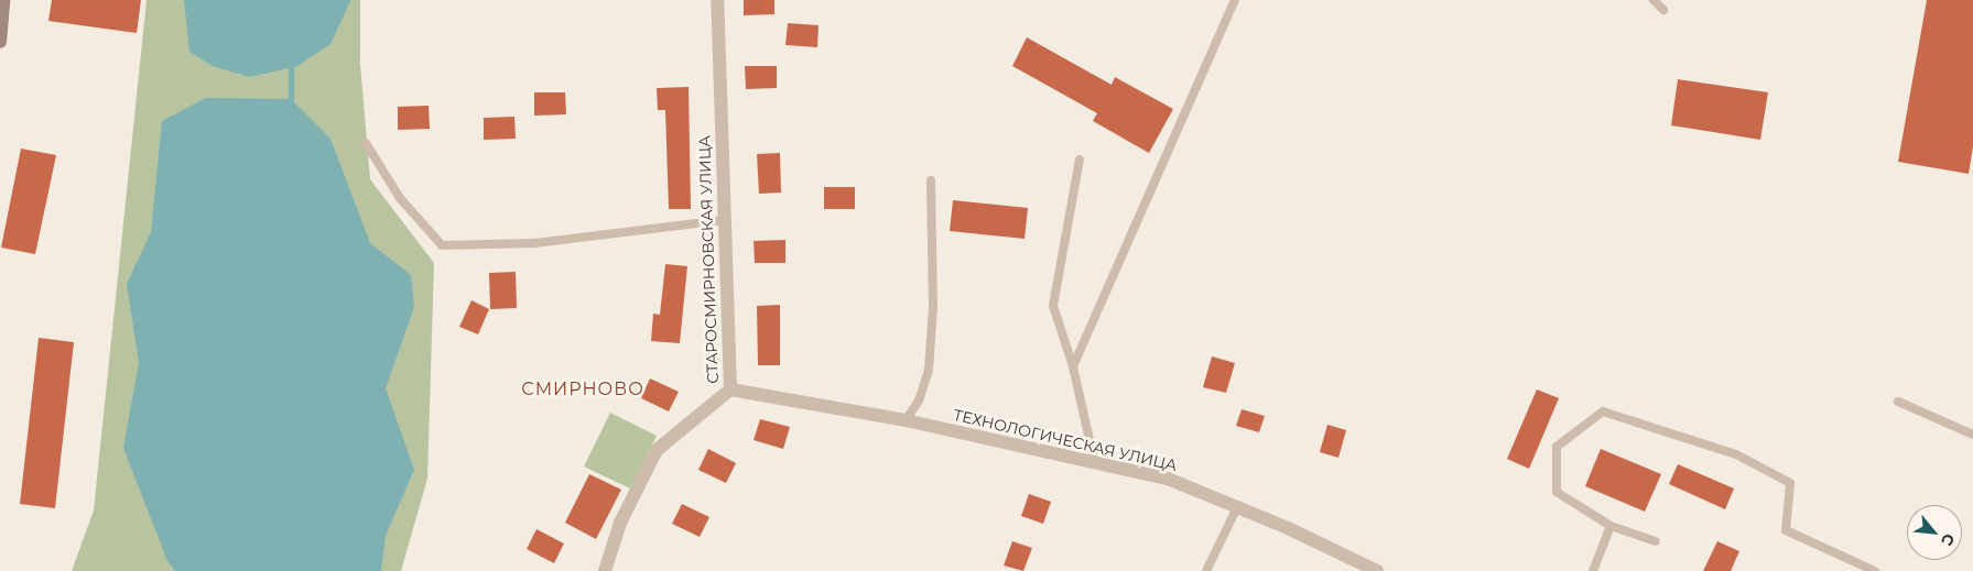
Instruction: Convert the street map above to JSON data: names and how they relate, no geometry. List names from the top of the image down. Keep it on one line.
{"streets":{"street":["СТАРОСМИРНОВСКАЯ УЛИЦА","ТЕХНОЛОГИЧЕСКАЯ УЛИЦА"]},"crossings":[["СТАРОСМИРНОВСКАЯ УЛИЦА","ТЕХНОЛОГИЧЕСКАЯ УЛИЦА"]],"districts":["СМИРНОВО"],"north":"bottom right"}
